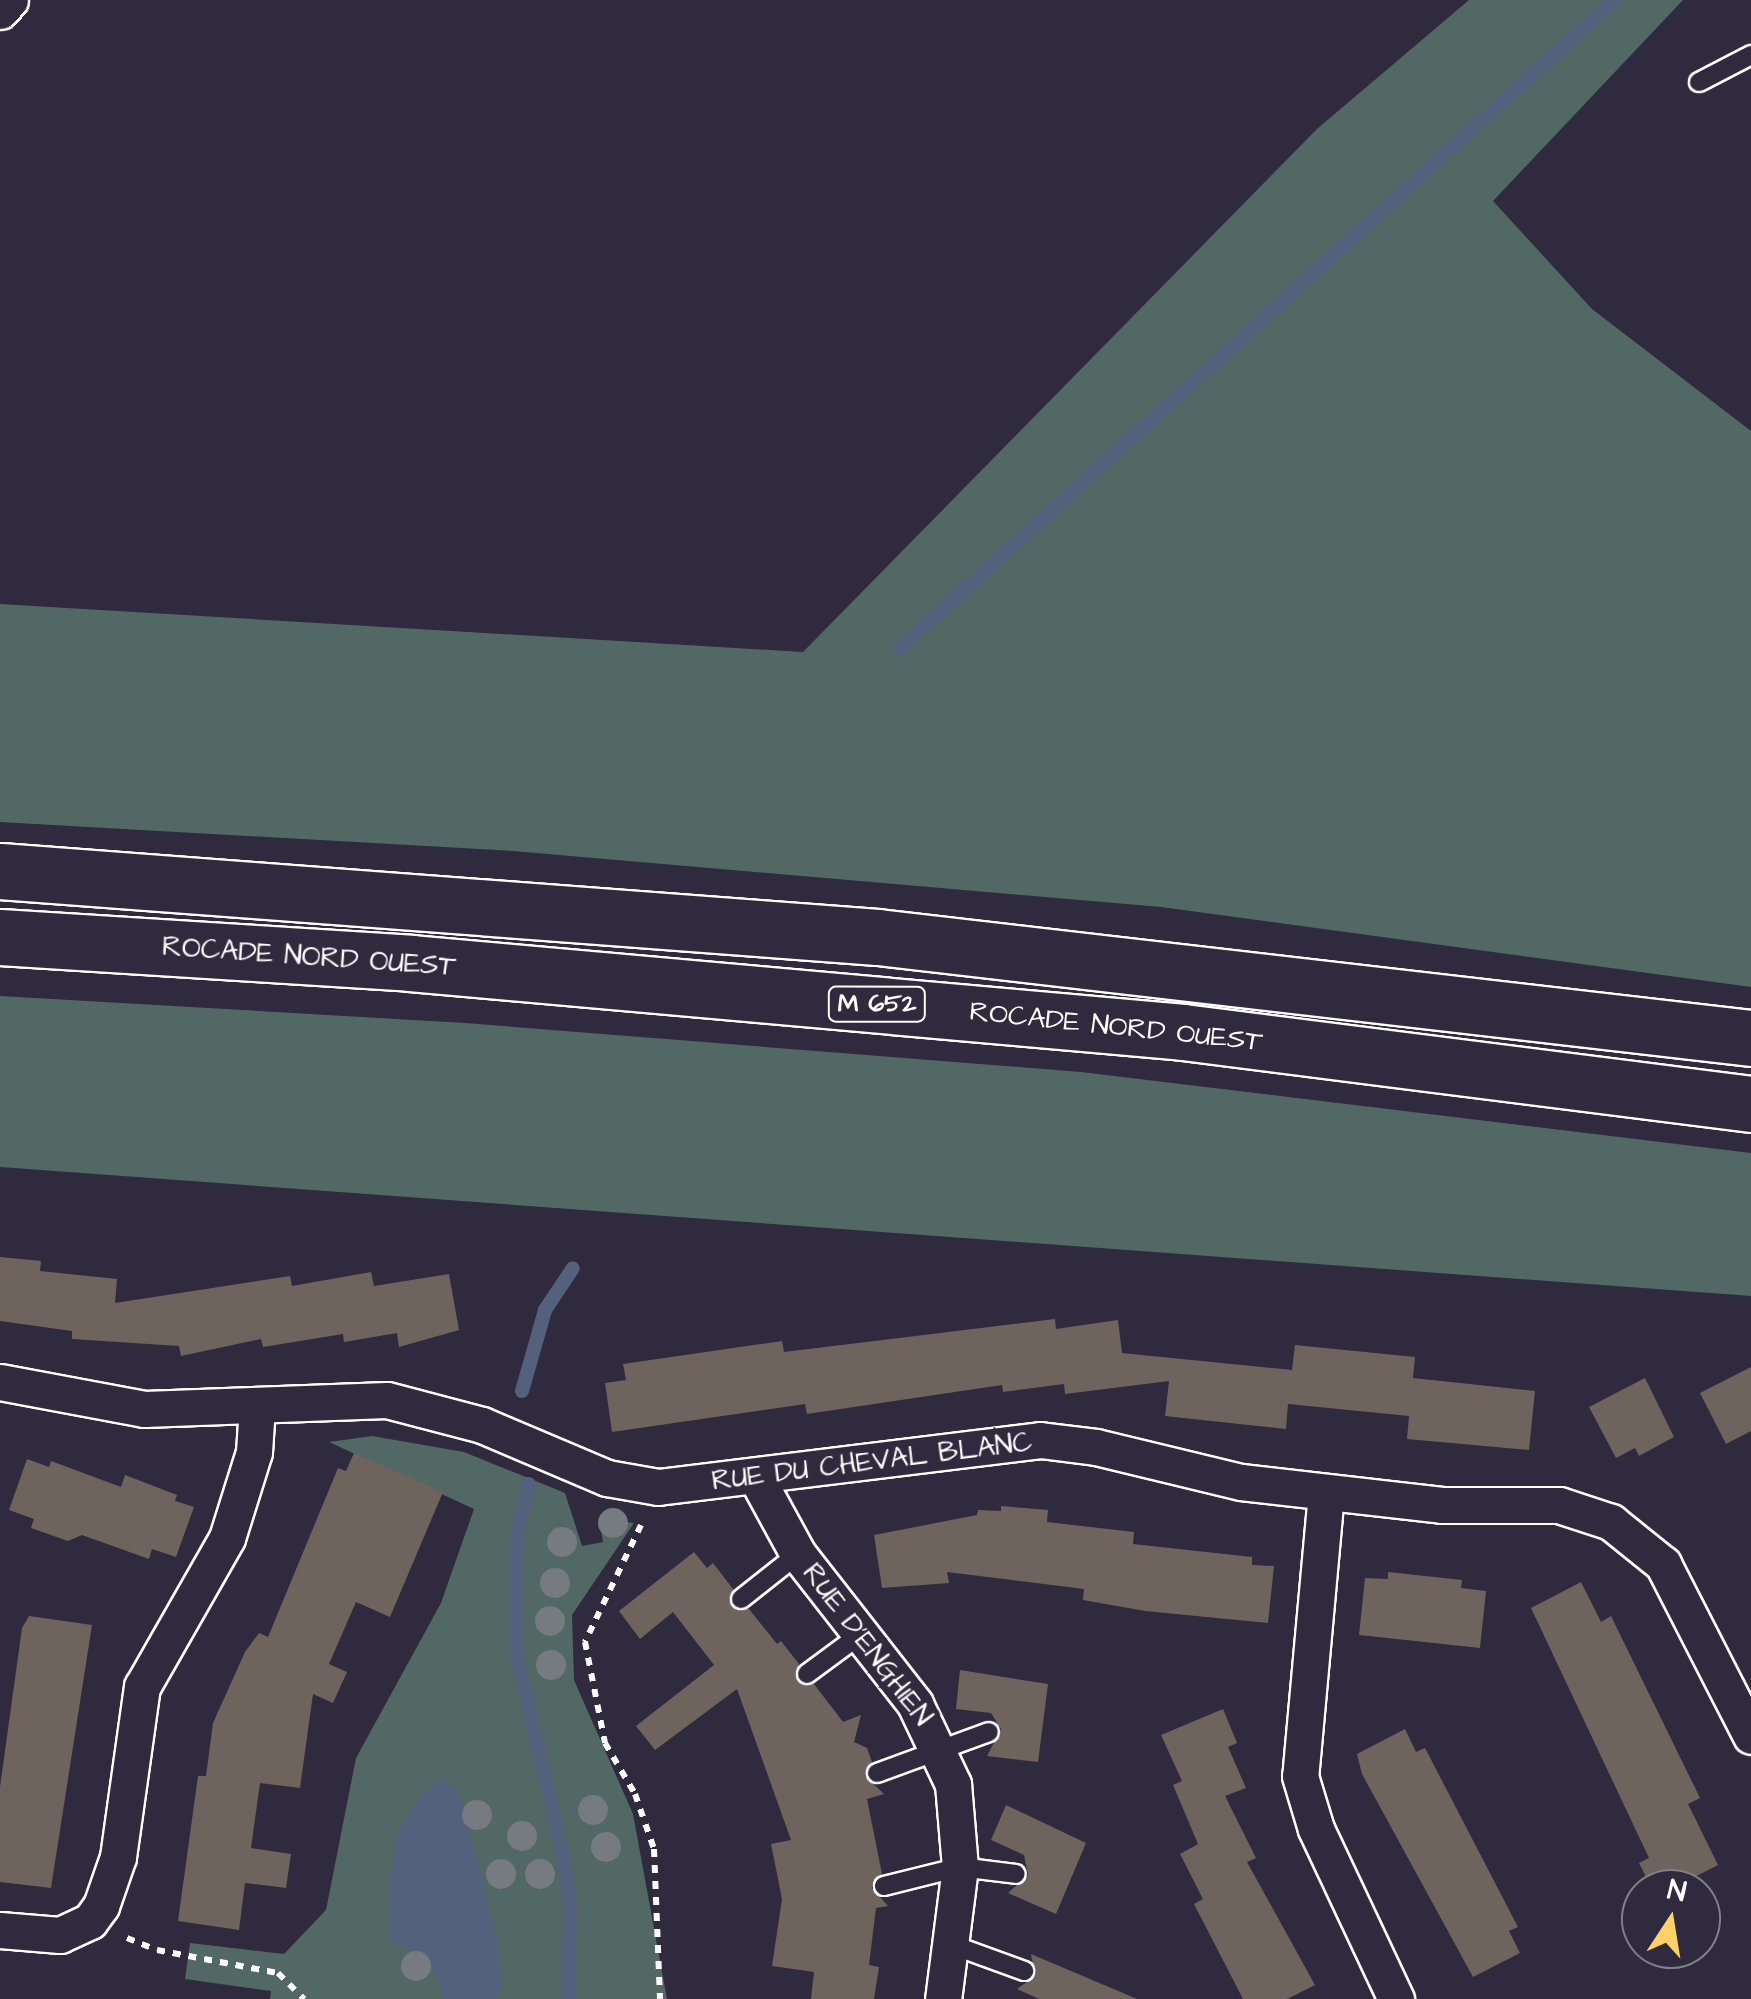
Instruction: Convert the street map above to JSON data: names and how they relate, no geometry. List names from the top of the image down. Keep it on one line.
{"streets":{"highway":["ROCADE NORD OUEST","M 652"],"street":["RUE DU CHEVAL BLANC","RUE D'ENGHIEN"]},"crossings":[["RUE DU CHEVAL BLANC","RUE D'ENGHIEN"]],"north":"top"}
